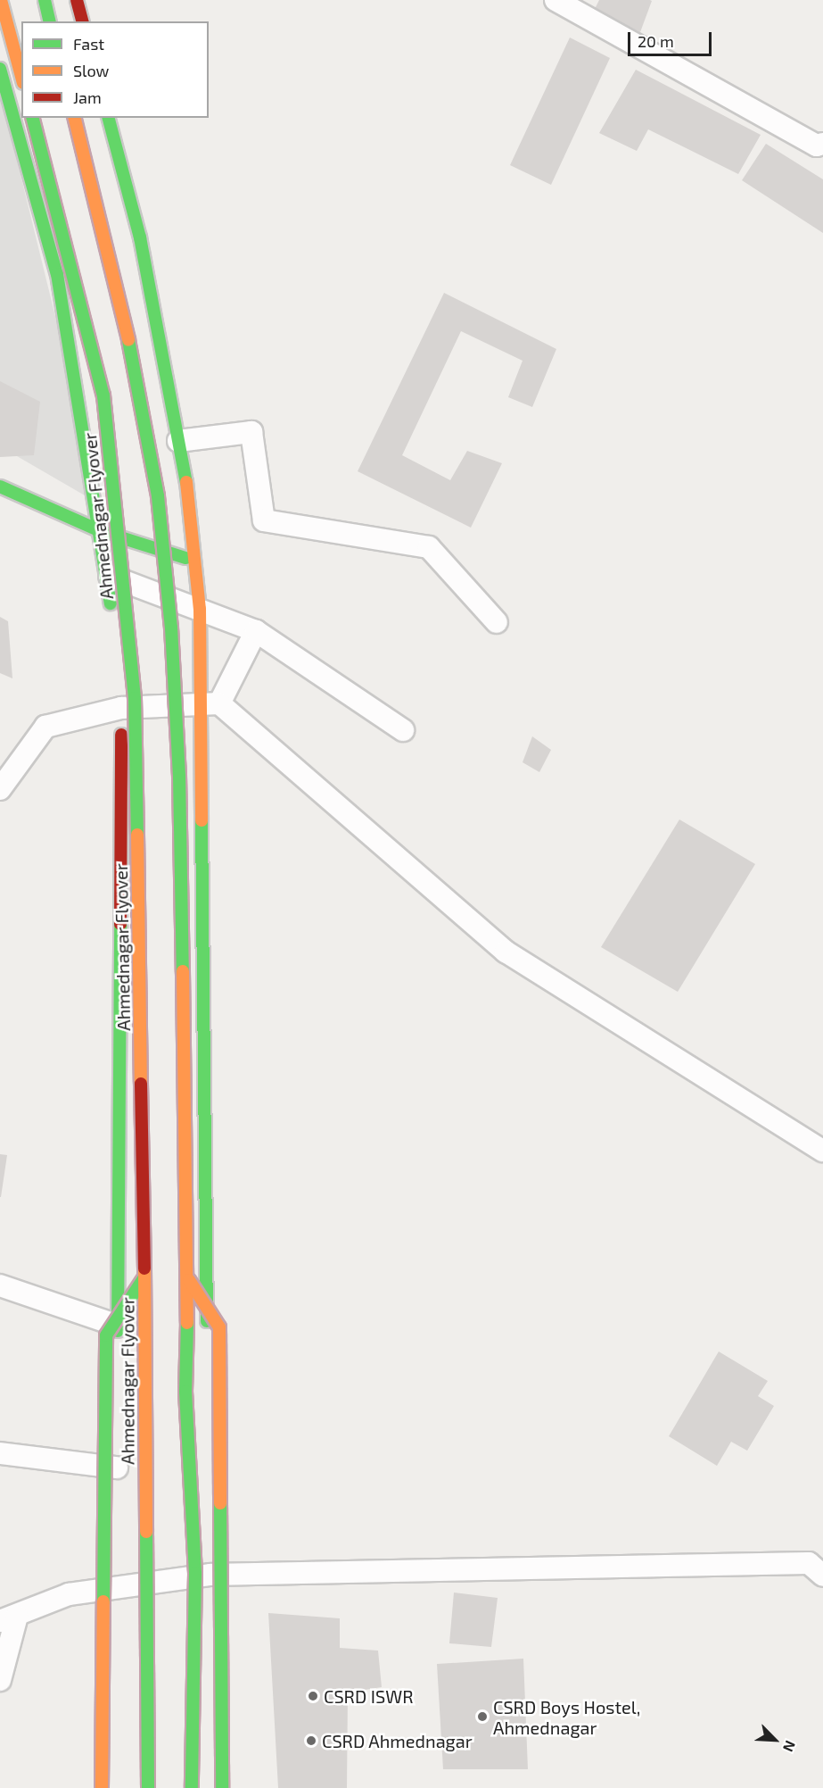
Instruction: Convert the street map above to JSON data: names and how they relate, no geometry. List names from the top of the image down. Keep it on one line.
{"streets":{"main road":["Ahmednagar Flyover"]},"places":["CSRD ISWR","CSRD Boys Hostel, Ahmednagar","CSRD Ahmednagar"],"legend":["Fast","Slow","Jam"],"scale_bar":"20 m","north":"bottom right"}
